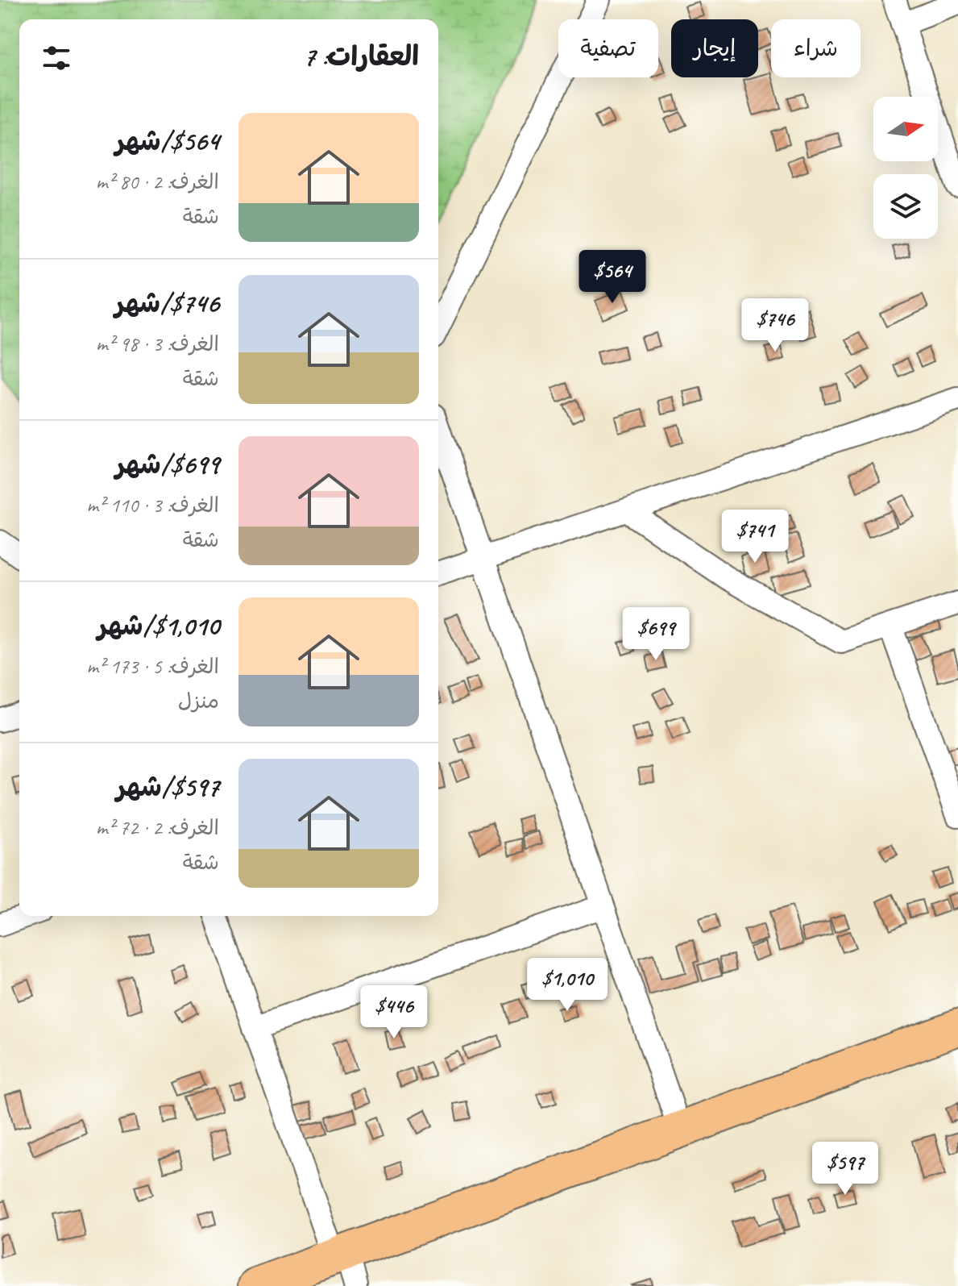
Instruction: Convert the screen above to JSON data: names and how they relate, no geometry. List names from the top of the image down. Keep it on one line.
{"north":"right","page":{"chip":["شراء","إيجار","تصفية"],"heading":"العقارات: 7","list":[{"name":"$564/شهر","note":"الغرف: 2 · 80 m² · شقة"},{"name":"$746/شهر","note":"الغرف: 3 · 98 m² · شقة"},{"name":"$699/شهر","note":"الغرف: 3 · 110 m² · شقة"},{"name":"$1,010/شهر","note":"الغرف: 5 · 173 m² · منزل"},{"name":"$597/شهر","note":"الغرف: 2 · 72 m² · شقة"}],"price":["$564","$746","$741","$699","$1,010","$446","$597"]}}
